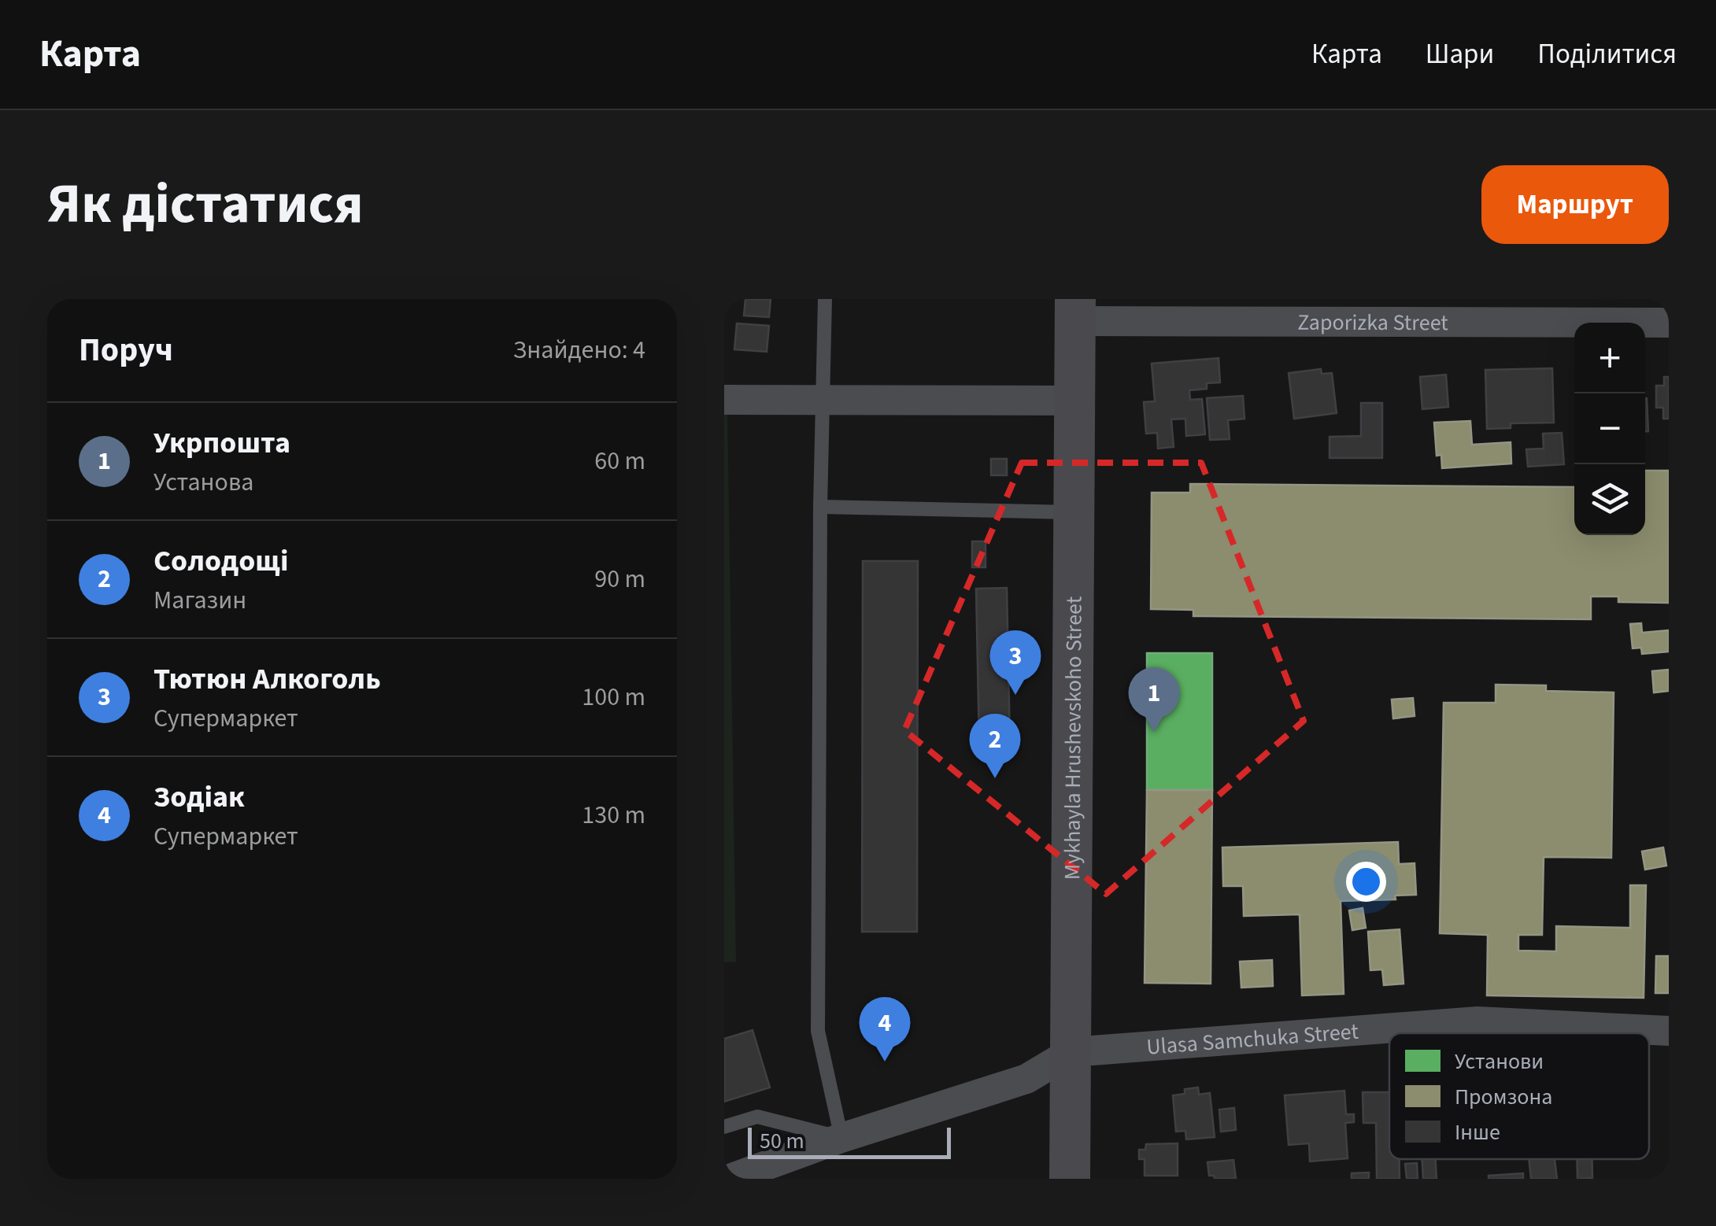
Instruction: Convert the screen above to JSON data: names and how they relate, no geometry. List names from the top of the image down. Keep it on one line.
{"streets":{"main road":["Mykhayla Hrushevskoho Street"],"street":["Zaporizka Street","Ulasa Samchuka Street"]},"crossings":[["Zaporizka Street","Mykhayla Hrushevskoho Street"],["Mykhayla Hrushevskoho Street","Ulasa Samchuka Street"]],"legend":["Установи","Промзона","Інше"],"scale_bar":"50 m","page":{"header":"Карта","nav":["Карта","Шари","Поділитися"],"title":"Як дістатися","buttons":"Маршрут","heading":["Поруч","Знайдено: 4"],"map_buttons":["+","−"],"list":[{"mark":"1","name":"Укрпошта","note":"Установа","value":"60 m"},{"mark":"2","name":"Солодощі","note":"Магазин","value":"90 m"},{"mark":"3","name":"Тютюн Алкоголь","note":"Супермаркет","value":"100 m"},{"mark":"4","name":"Зодіак","note":"Супермаркет","value":"130 m"}],"pins":["3","1","2","4"],"scale":"50 m"}}
